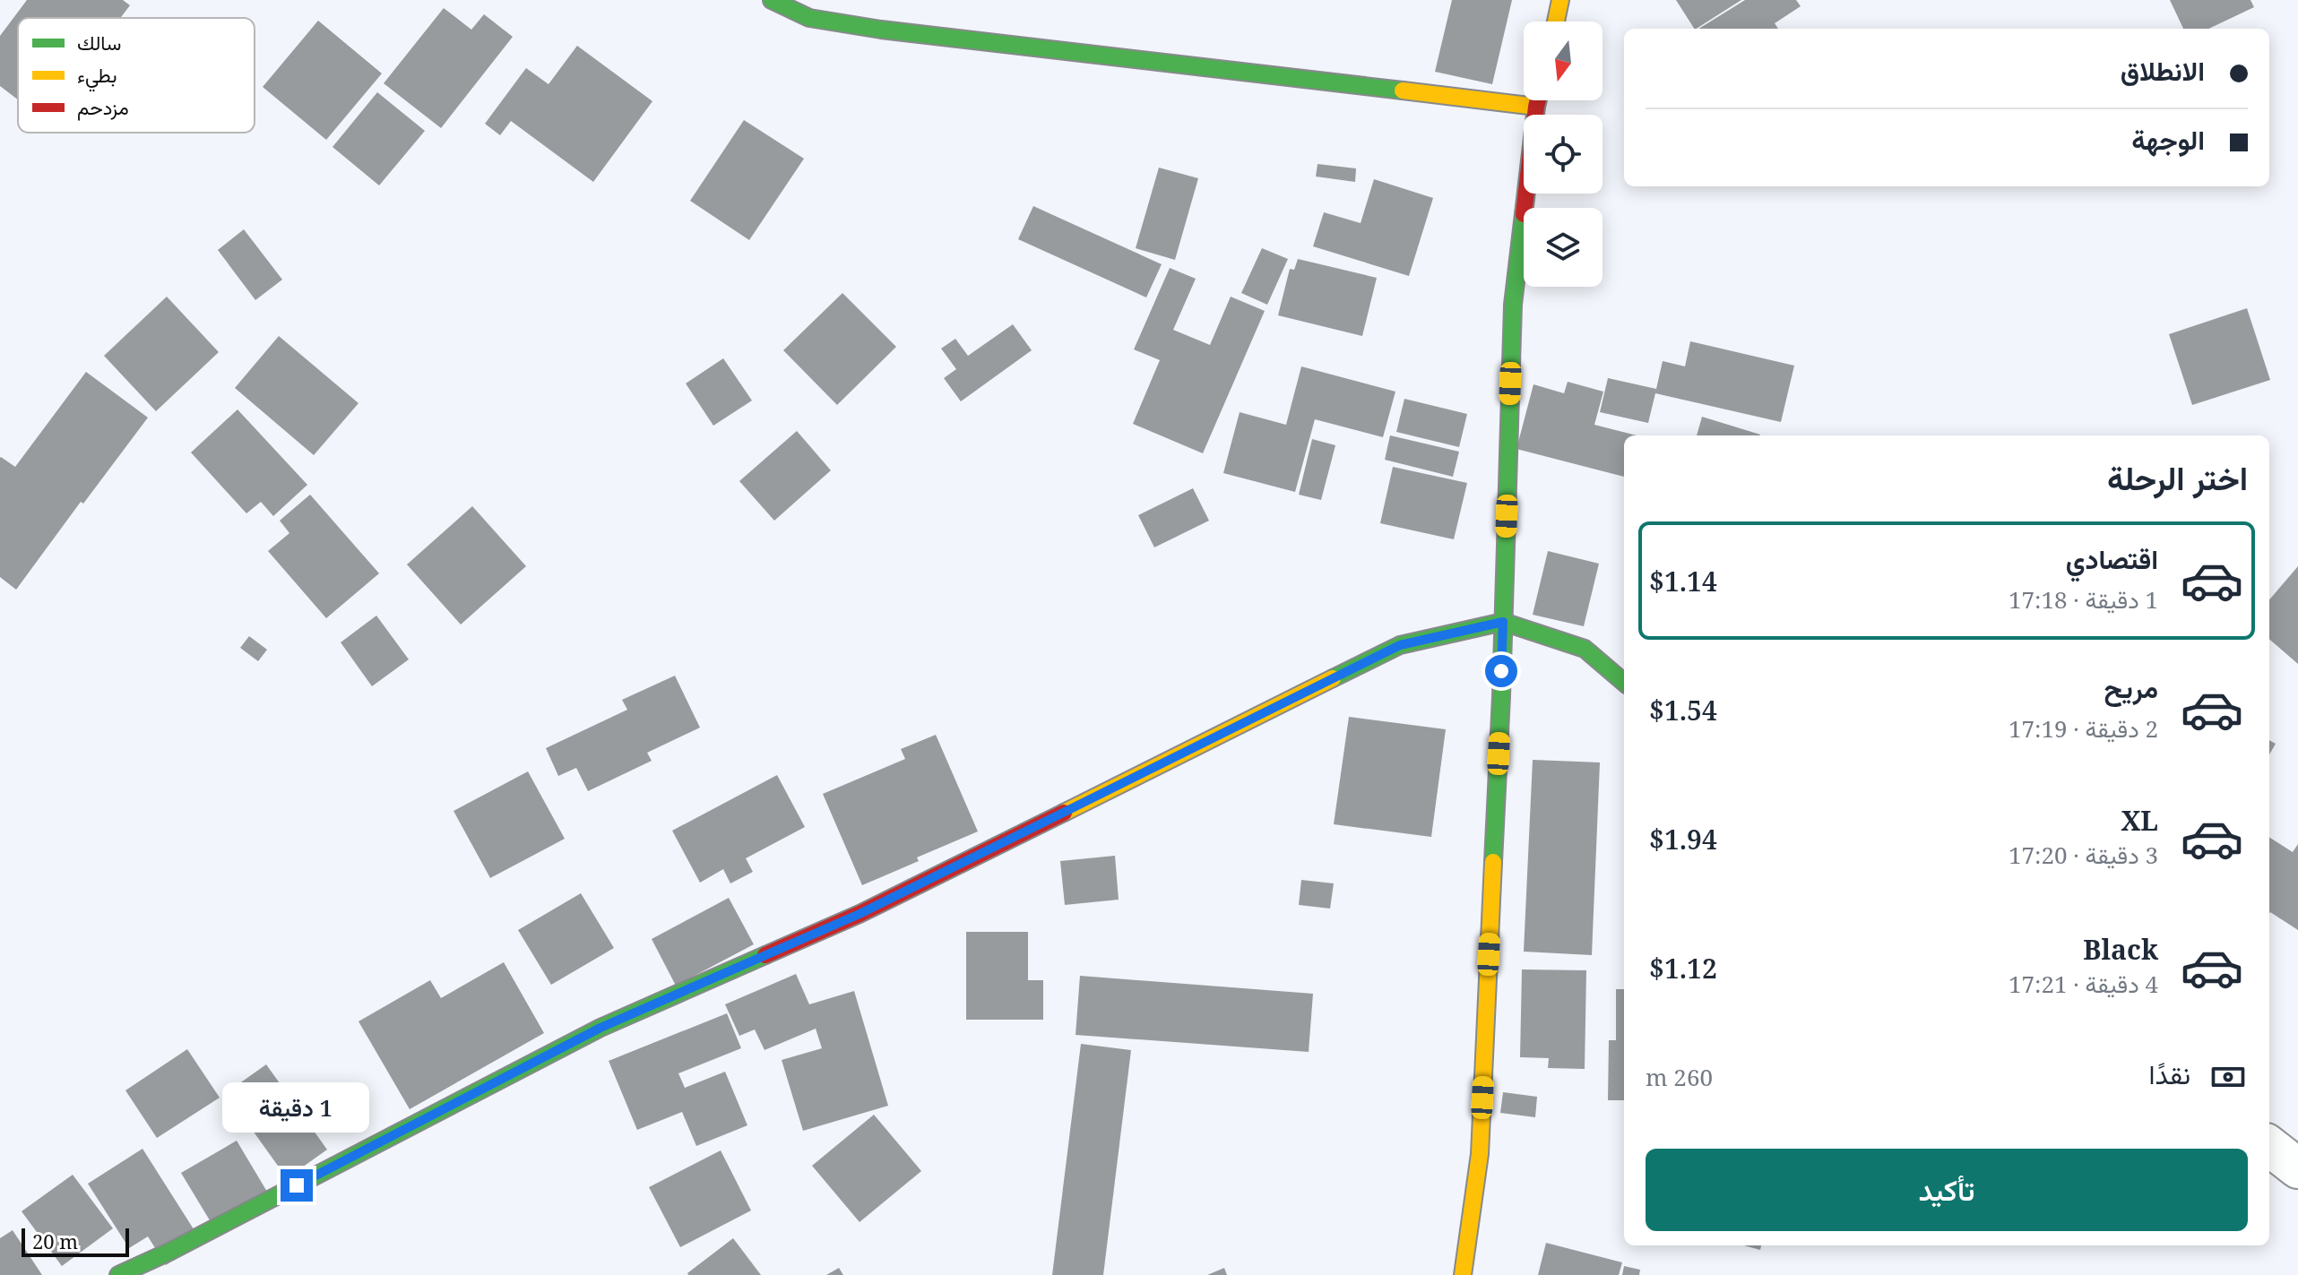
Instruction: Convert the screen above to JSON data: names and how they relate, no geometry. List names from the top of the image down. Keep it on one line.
{"legend":["سالك","بطيء","مزدحم"],"scale_bar":"20 m","north":"bottom","page":{"banner":["الانطلاق","الوجهة"],"heading":"اختر الرحلة","list":[{"name":"اقتصادي","note":"1 دقيقة · 17:18","value":"$1.14"},{"name":"مريح","note":"2 دقيقة · 17:19","value":"$1.54"},{"name":"XL","note":"3 دقيقة · 17:20","value":"$1.94"},{"name":"Black","note":"4 دقيقة · 17:21","value":"$1.12"}],"pay":["نقدًا","260 m"],"bubble":"1 دقيقة","buttons":"تأكيد","scale":"20 m"}}
